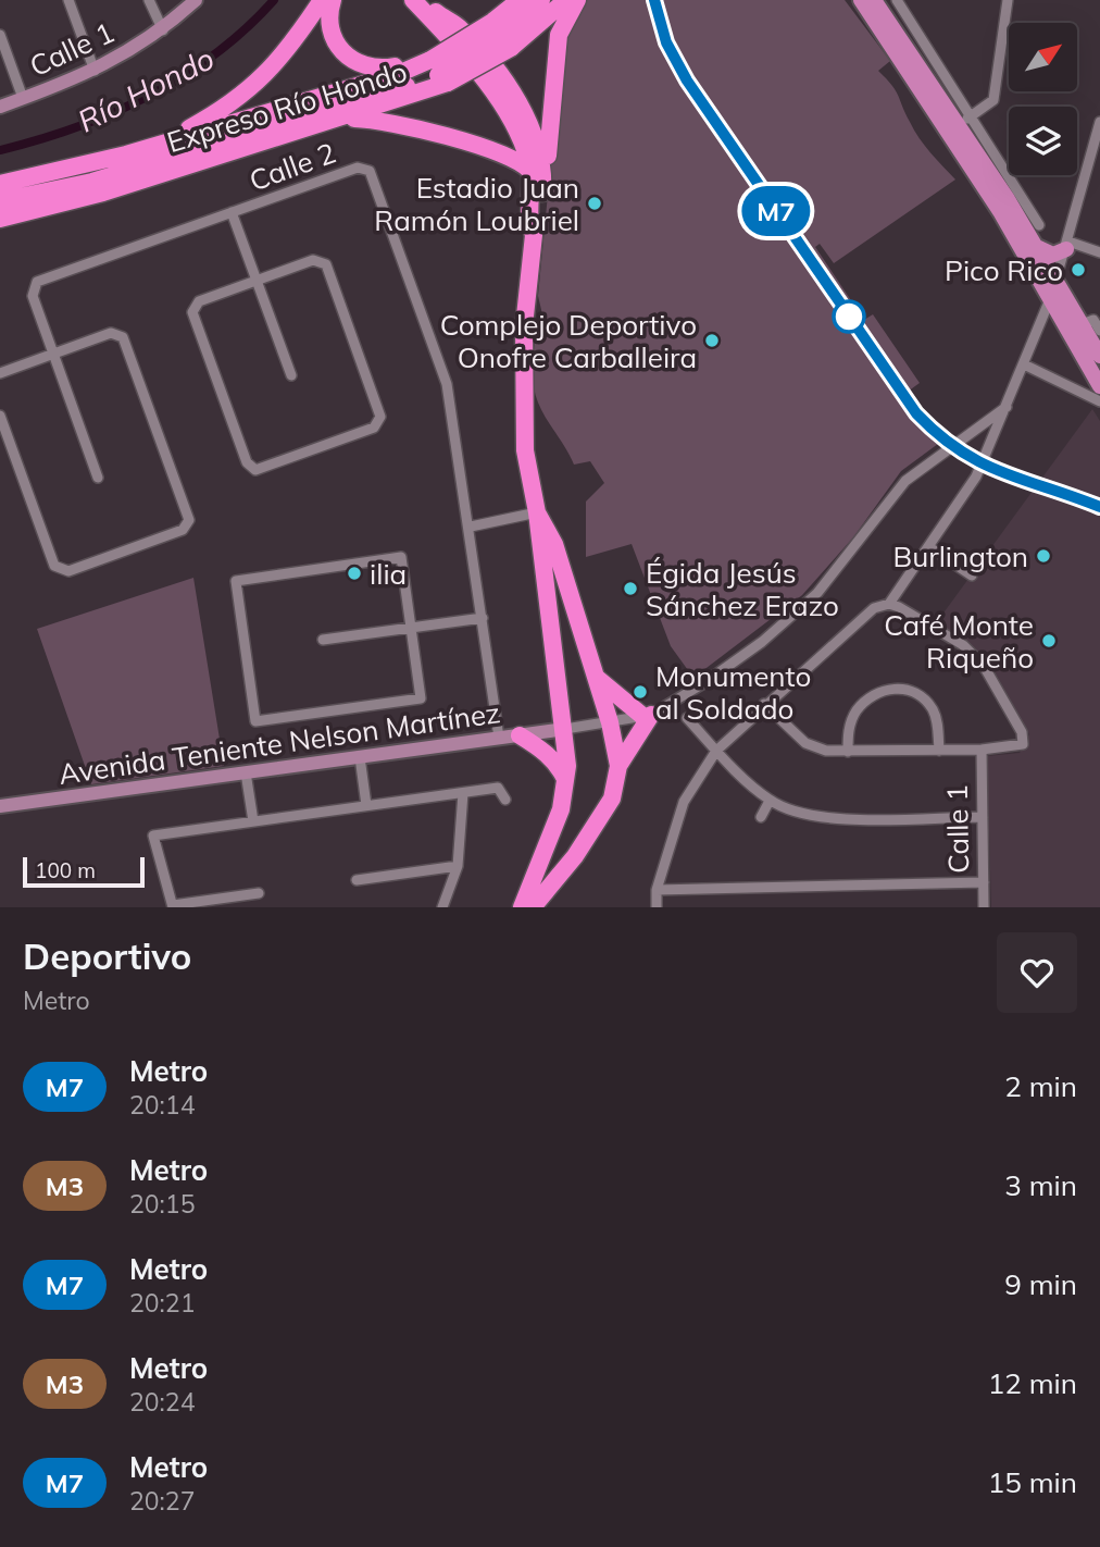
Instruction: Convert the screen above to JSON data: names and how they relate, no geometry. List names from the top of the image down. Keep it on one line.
{"streets":{"highway":["Expreso Río Hondo"],"street":["Calle 1","Calle 2","Avenida Teniente Nelson Martínez"]},"crossings":[["Calle 2","Avenida Teniente Nelson Martínez"]],"water":["Río Hondo"],"places":["Estadio Juan Ramón Loubriel","Pico Rico","Complejo Deportivo Onofre Carballeira","Burlington","ilia","Égida Jesús Sánchez Erazo","Café Monte Riqueño","Monumento al Soldado"],"lines":["metro line M7"],"scale_bar":"100 m","north":"top right","page":{"on_map":"M7","scale":"100 m","heading":["Deportivo","Metro"],"list":[{"mark":"M7","name":"Metro","note":"20:14","value":"2 min"},{"mark":"M3","name":"Metro","note":"20:15","value":"3 min"},{"mark":"M7","name":"Metro","note":"20:21","value":"9 min"},{"mark":"M3","name":"Metro","note":"20:24","value":"12 min"},{"mark":"M7","name":"Metro","note":"20:27","value":"15 min"}]}}
